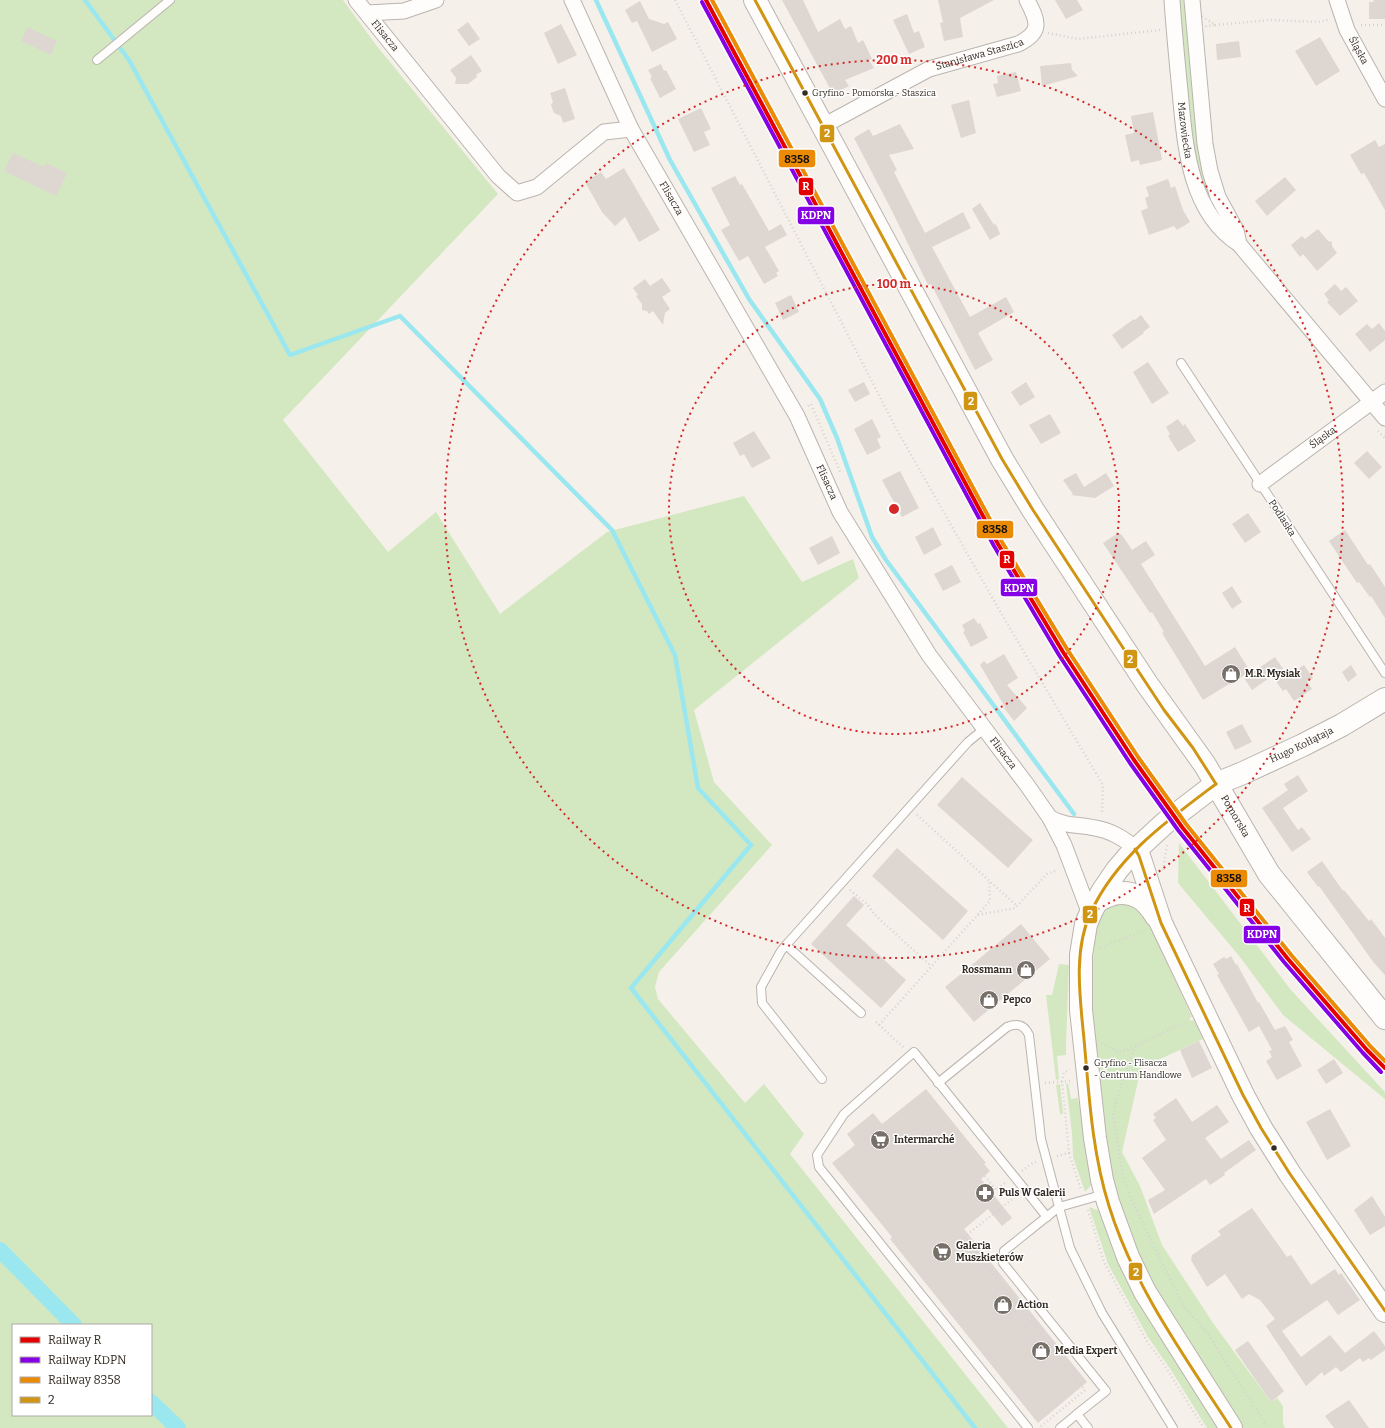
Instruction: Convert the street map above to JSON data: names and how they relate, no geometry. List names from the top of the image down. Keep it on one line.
{"streets":{"street":["Flisacza","Śląska","Stanisława Staszica","Mazowiecka","Hugo Kołłątaja","Pomorska"],"lane":["Podlaska"]},"crossings":[["Śląska","Mazowiecka"],["Śląska","Podlaska"],["Stanisława Staszica","Pomorska"],["Hugo Kołłątaja","Pomorska"]],"places":{"other":["Gryfino - Pomorska - Staszica","Gryfino - Flisacza - Centrum Handlowe"],"shop":["M.R. Mysiak","Rossmann","Pepco","Action","Media Expert"],"supermarket":["Intermarché","Galeria Muszkieterów"],"pharmacy":["Puls W Galerii"]},"lines":["rail line R","rail line 8358","transit line 2","rail line KDPN"],"legend":["Railway R","Railway KDPN","Railway 8358","2"],"rings":["200 m","100 m"]}
